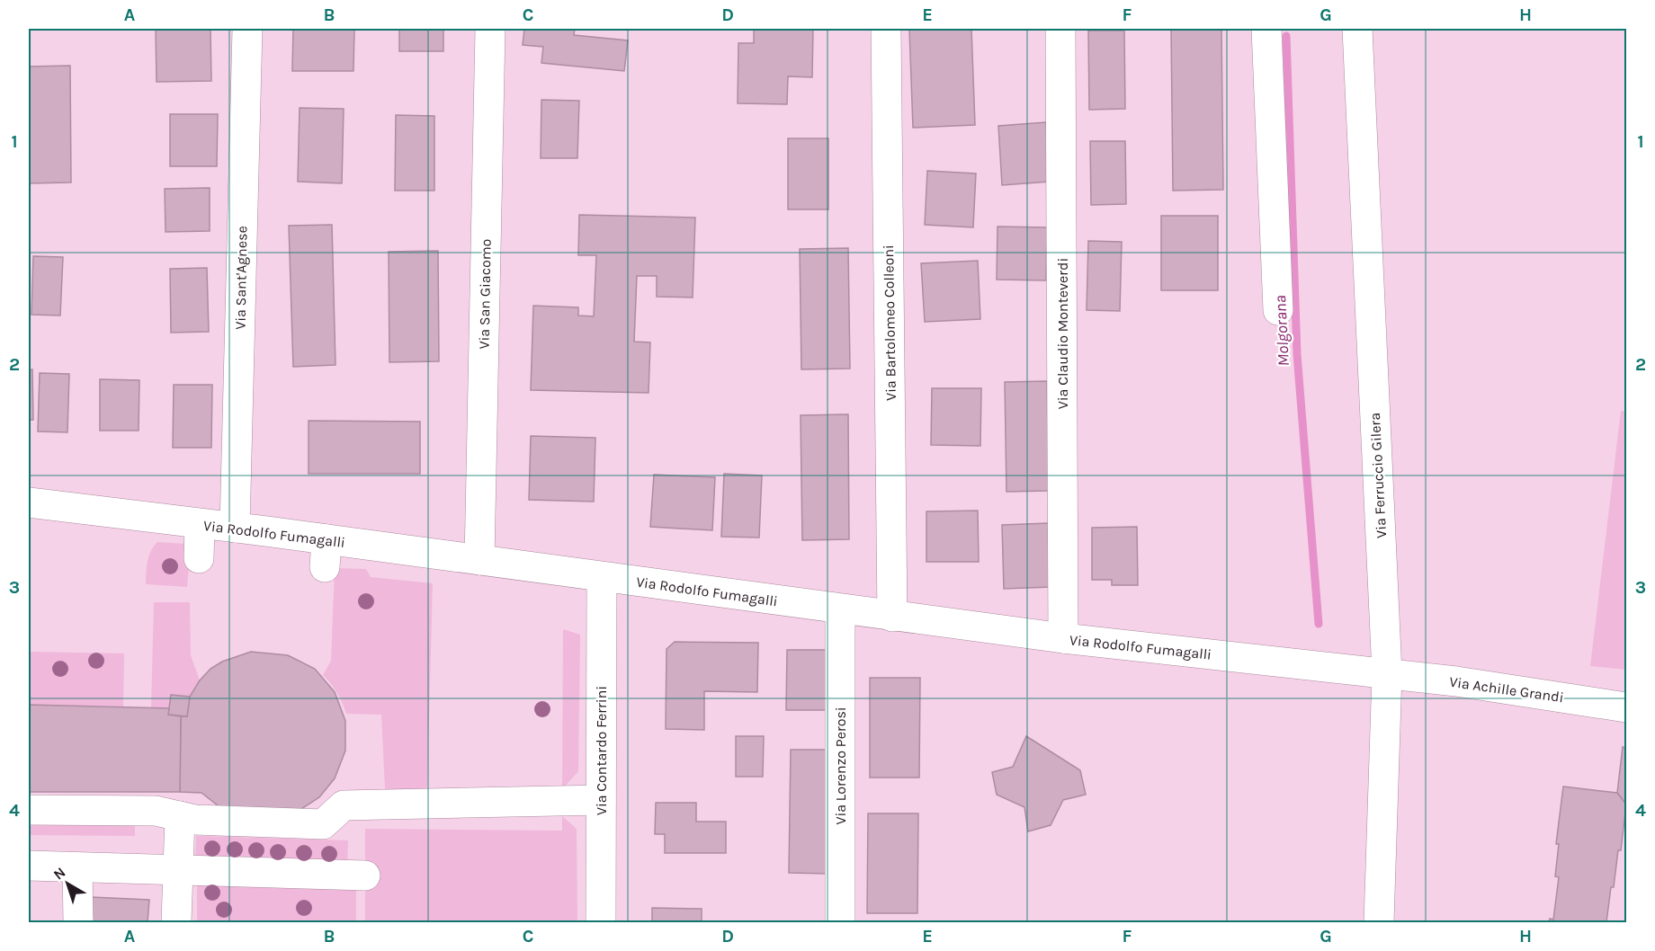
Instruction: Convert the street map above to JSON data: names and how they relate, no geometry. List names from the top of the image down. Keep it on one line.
{"streets":{"street":["Via Sant'Agnese","Via San Giacomo","Via Bartolomeo Colleoni","Via Claudio Monteverdi","Via Ferruccio Gilera","Via Rodolfo Fumagalli","Via Achille Grandi","Via Contardo Ferrini","Via Lorenzo Perosi"]},"crossings":[["Via Sant'Agnese","Via Rodolfo Fumagalli"],["Via San Giacomo","Via Rodolfo Fumagalli"],["Via Bartolomeo Colleoni","Via Rodolfo Fumagalli"],["Via Claudio Monteverdi","Via Rodolfo Fumagalli"],["Via Ferruccio Gilera","Via Rodolfo Fumagalli"],["Via Ferruccio Gilera","Via Achille Grandi"],["Via Rodolfo Fumagalli","Via Achille Grandi"],["Via Rodolfo Fumagalli","Via Contardo Ferrini"],["Via Rodolfo Fumagalli","Via Lorenzo Perosi"]],"water":["Molgorana"],"north":"top left","grid":{"columns":["A","B","C","D","E","F","G","H"],"rows":["1","2","3","4"]}}
